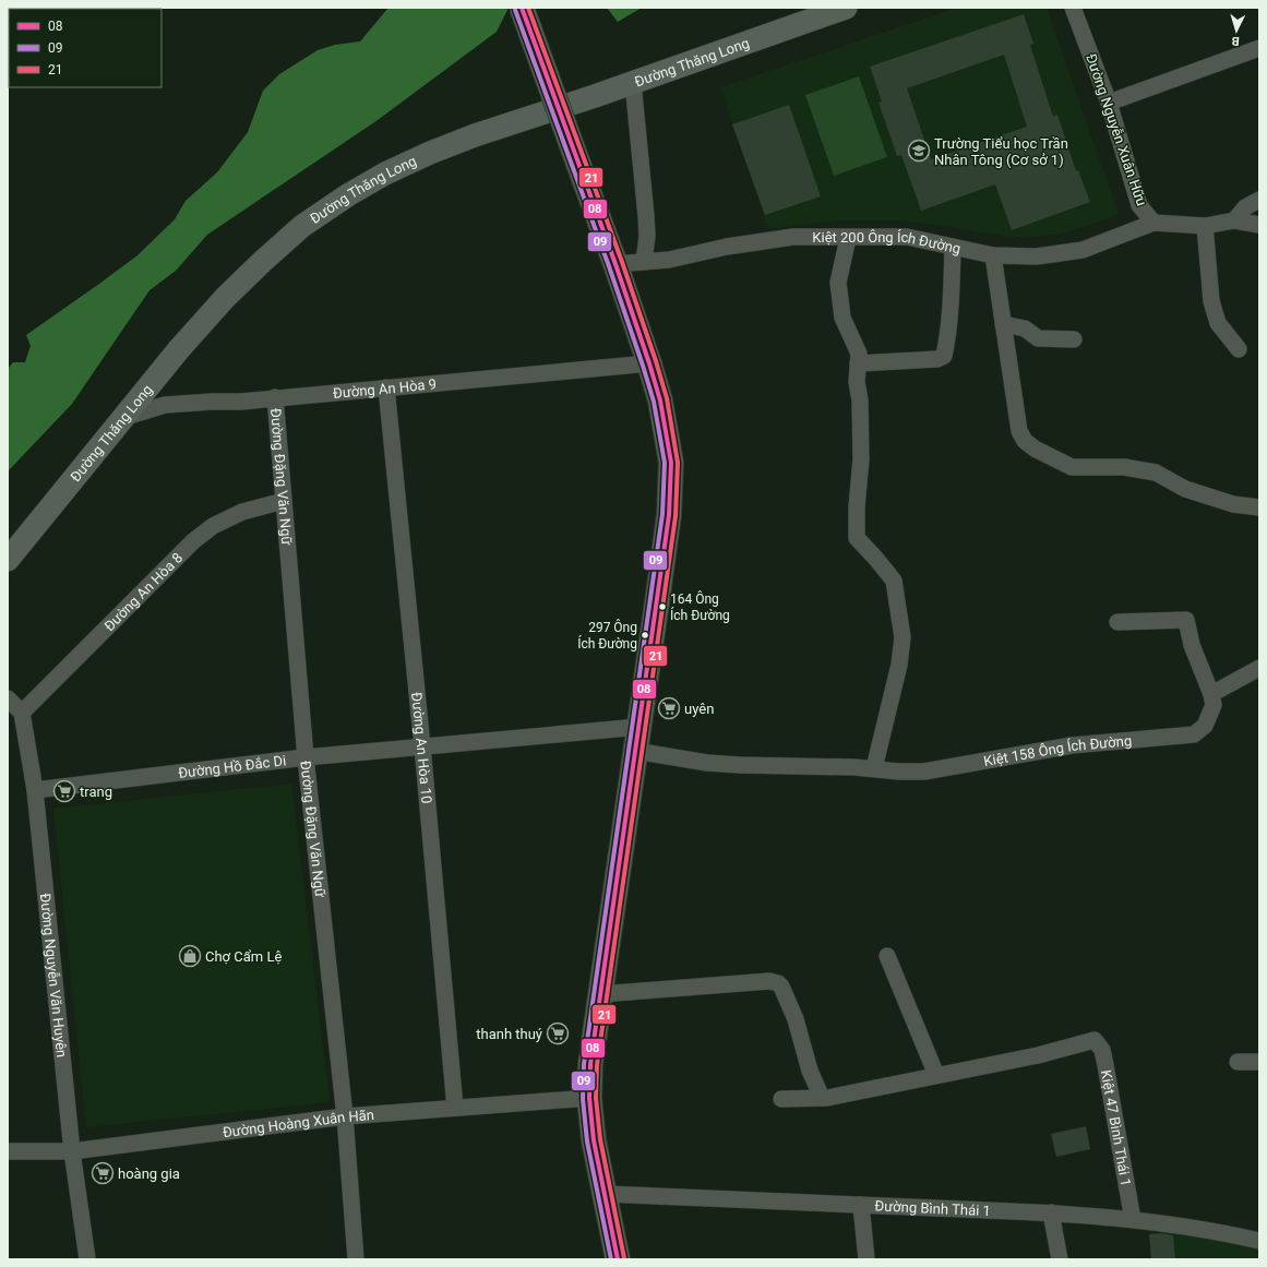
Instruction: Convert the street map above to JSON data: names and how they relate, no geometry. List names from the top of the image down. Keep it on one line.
{"streets":{"street":["Đường Thăng Long","Đường Nguyễn Xuân Hữu","Kiệt 200 Ông Ích Đường","Đường An Hòa 9","Đường Đặng Văn Ngữ","Đường An Hòa 8","Đường An Hòa 10","Kiệt 158 Ông Ích Đường","Đường Hồ Đắc Di","Đường Nguyễn Văn Huyên","Đường Hoàng Xuân Hãn","Kiệt 47 Bình Thái 1","Đường Bình Thái 1"]},"crossings":[["Đường Thăng Long","Đường An Hòa 9"],["Đường Nguyễn Xuân Hữu","Kiệt 200 Ông Ích Đường"],["Đường An Hòa 9","Đường Đặng Văn Ngữ"],["Đường An Hòa 9","Đường An Hòa 10"],["Đường Đặng Văn Ngữ","Đường An Hòa 8"],["Đường Đặng Văn Ngữ","Đường Hồ Đắc Di"],["Đường Đặng Văn Ngữ","Đường Hoàng Xuân Hãn"],["Đường An Hòa 8","Đường Nguyễn Văn Huyên"],["Đường An Hòa 10","Đường Hồ Đắc Di"],["Đường An Hòa 10","Đường Hoàng Xuân Hãn"],["Đường Hồ Đắc Di","Đường Nguyễn Văn Huyên"],["Đường Nguyễn Văn Huyên","Đường Hoàng Xuân Hãn"],["Kiệt 47 Bình Thái 1","Đường Bình Thái 1"]],"places":{"school or university":["Trường Tiểu học Trần Nhân Tông (Cơ sở 1)"],"other":["164 Ông Ích Đường","297 Ông Ích Đường"],"supermarket":["uyên","trang","thanh thuý","hoàng gia"],"shop":["Chợ Cẩm Lệ"]},"lines":["transit line 08","transit line 21","transit line 09"],"legend":["08","09","21"],"north":"bottom"}
